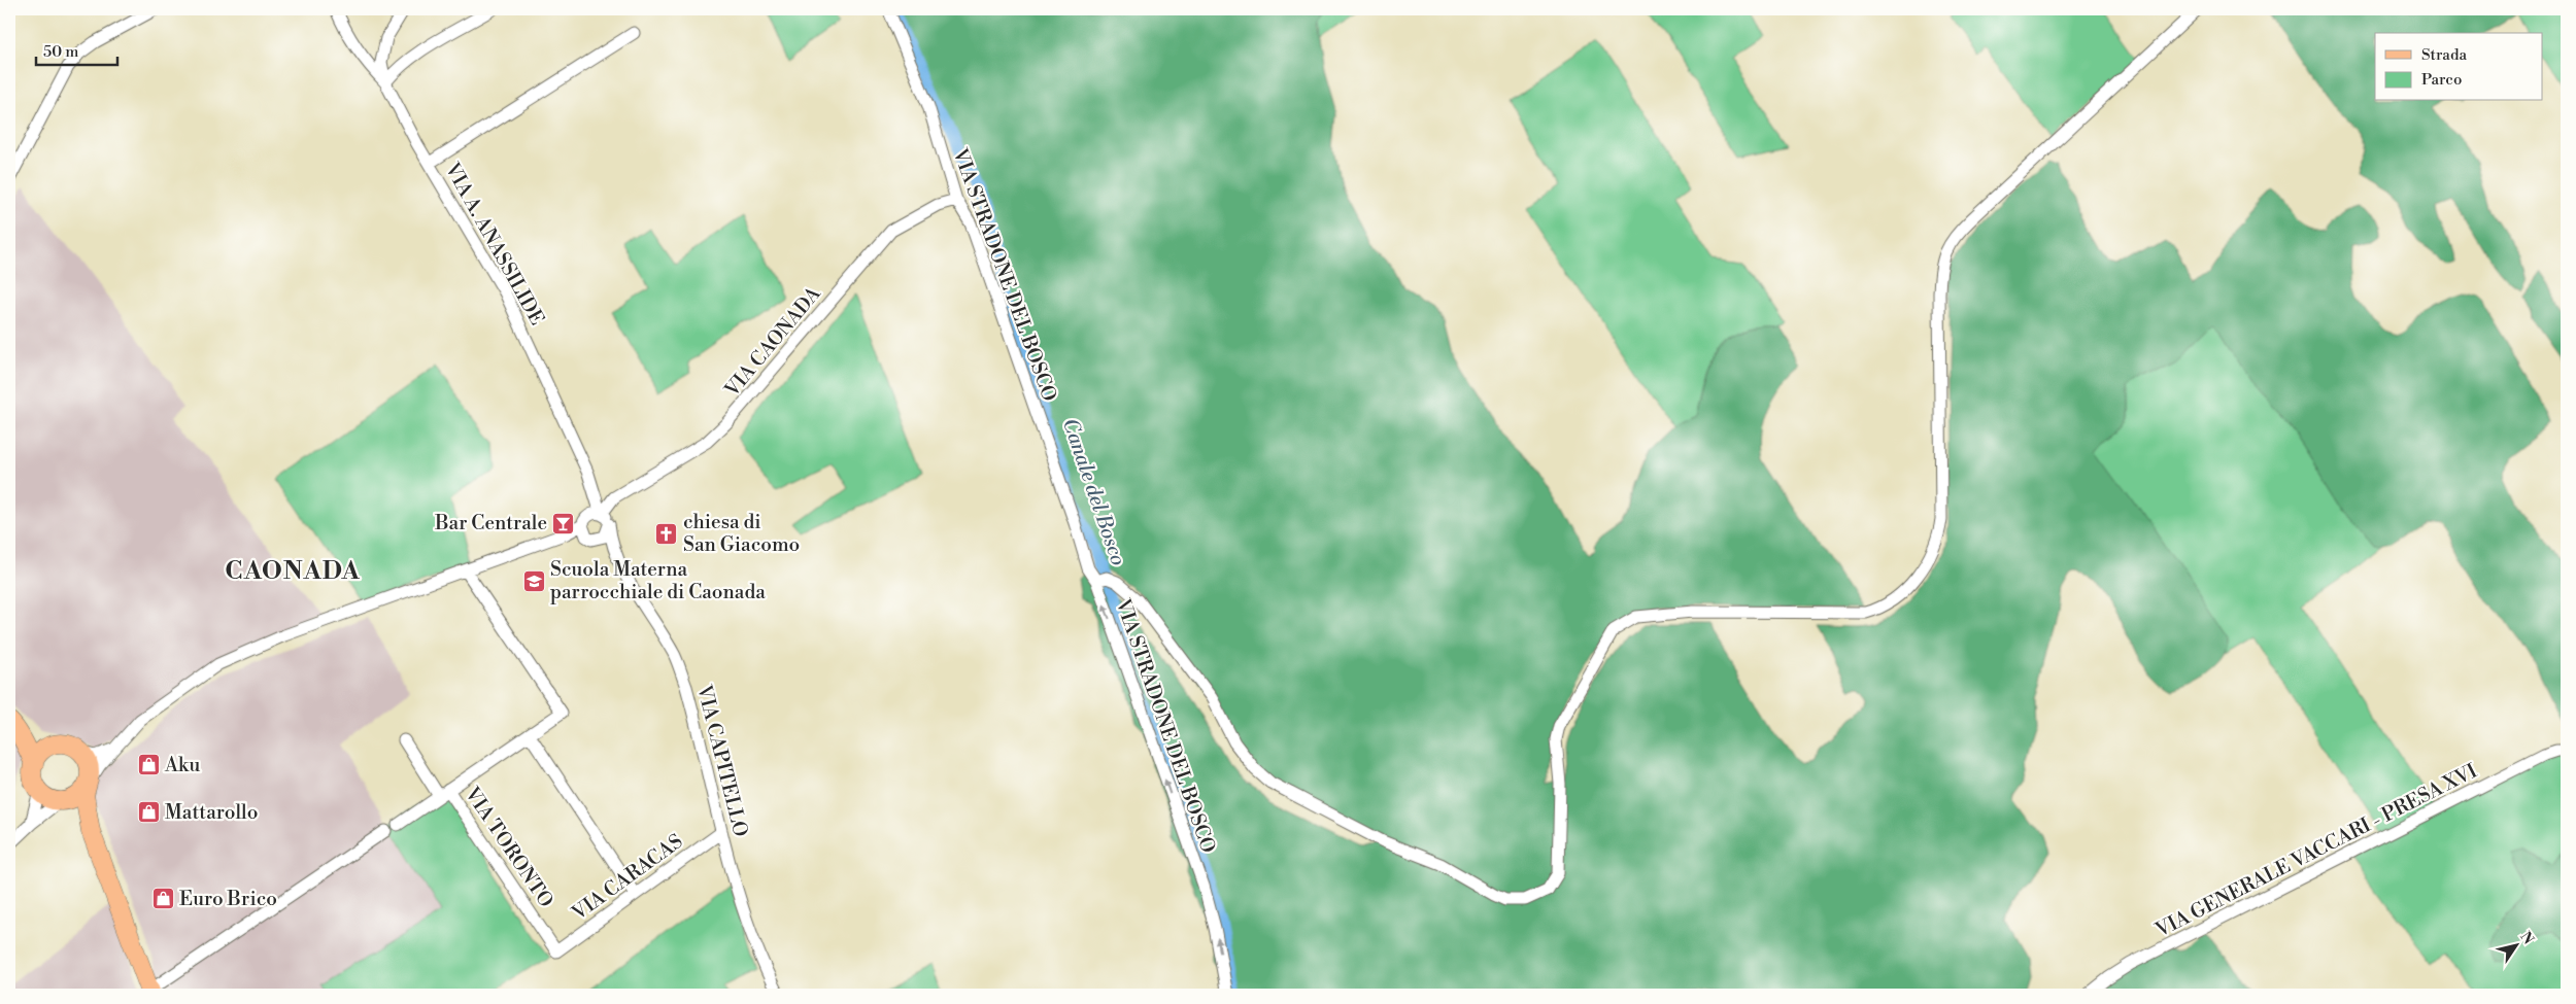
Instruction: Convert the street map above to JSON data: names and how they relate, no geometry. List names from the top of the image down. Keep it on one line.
{"streets":{"street":["VIA A. ANASSILIDE","VIA STRADONE DEL BOSCO","VIA CAONADA","VIA CAPITELLO","VIA TORONTO","VIA GENERALE VACCARI - PRESA XVI","VIA CARACAS"]},"crossings":[["VIA A. ANASSILIDE","VIA CAONADA"],["VIA A. ANASSILIDE","VIA CAPITELLO"],["VIA STRADONE DEL BOSCO","VIA CAONADA"],["VIA CAONADA","VIA CAPITELLO"],["VIA CAPITELLO","VIA CARACAS"],["VIA TORONTO","VIA CARACAS"]],"one_way":["VIA STRADONE DEL BOSCO"],"districts":["CAONADA"],"water":["Canale del Bosco"],"places":{"bar":["Bar Centrale"],"church":["chiesa di San Giacomo"],"school or university":["Scuola Materna parrocchiale di Caonada"],"shop":["Aku","Mattarollo","Euro Brico"]},"legend":["Strada","Parco"],"scale_bar":"50 m","north":"top right"}
